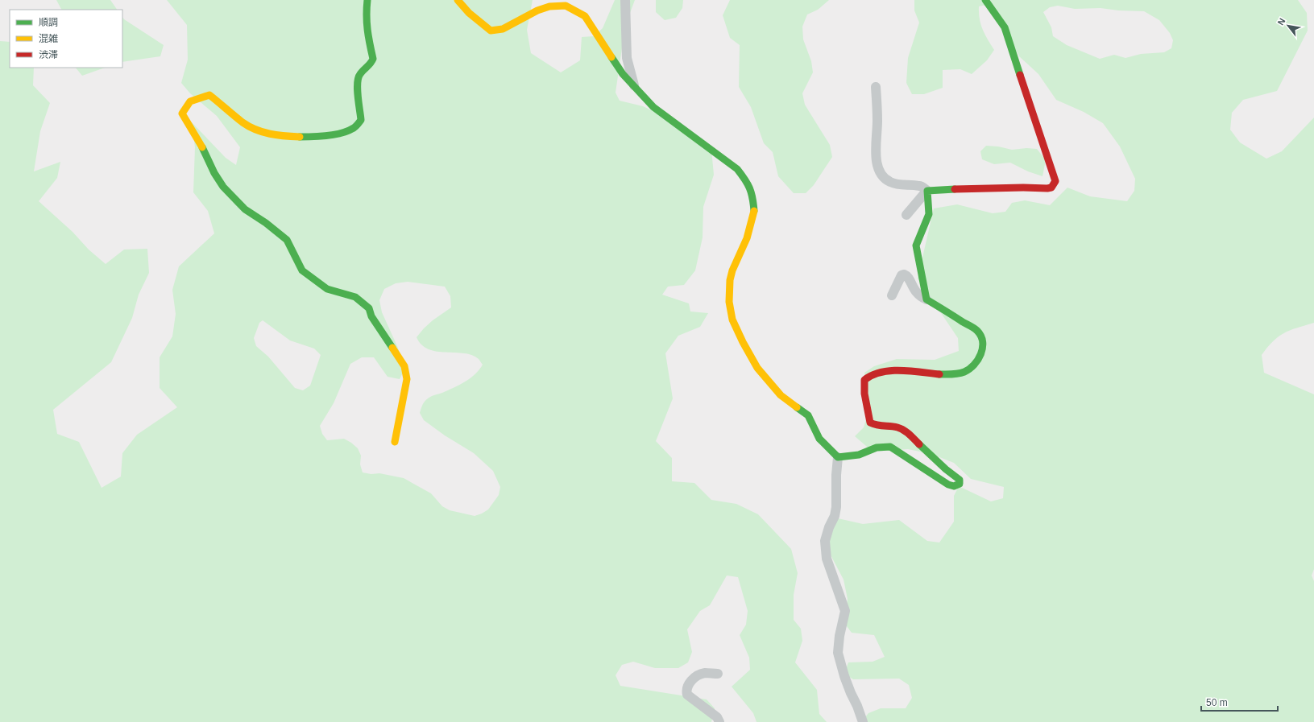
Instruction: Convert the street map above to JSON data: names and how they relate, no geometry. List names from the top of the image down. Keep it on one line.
{"legend":["順調","混雑","渋滞"],"scale_bar":"50 m","north":"top left"}
